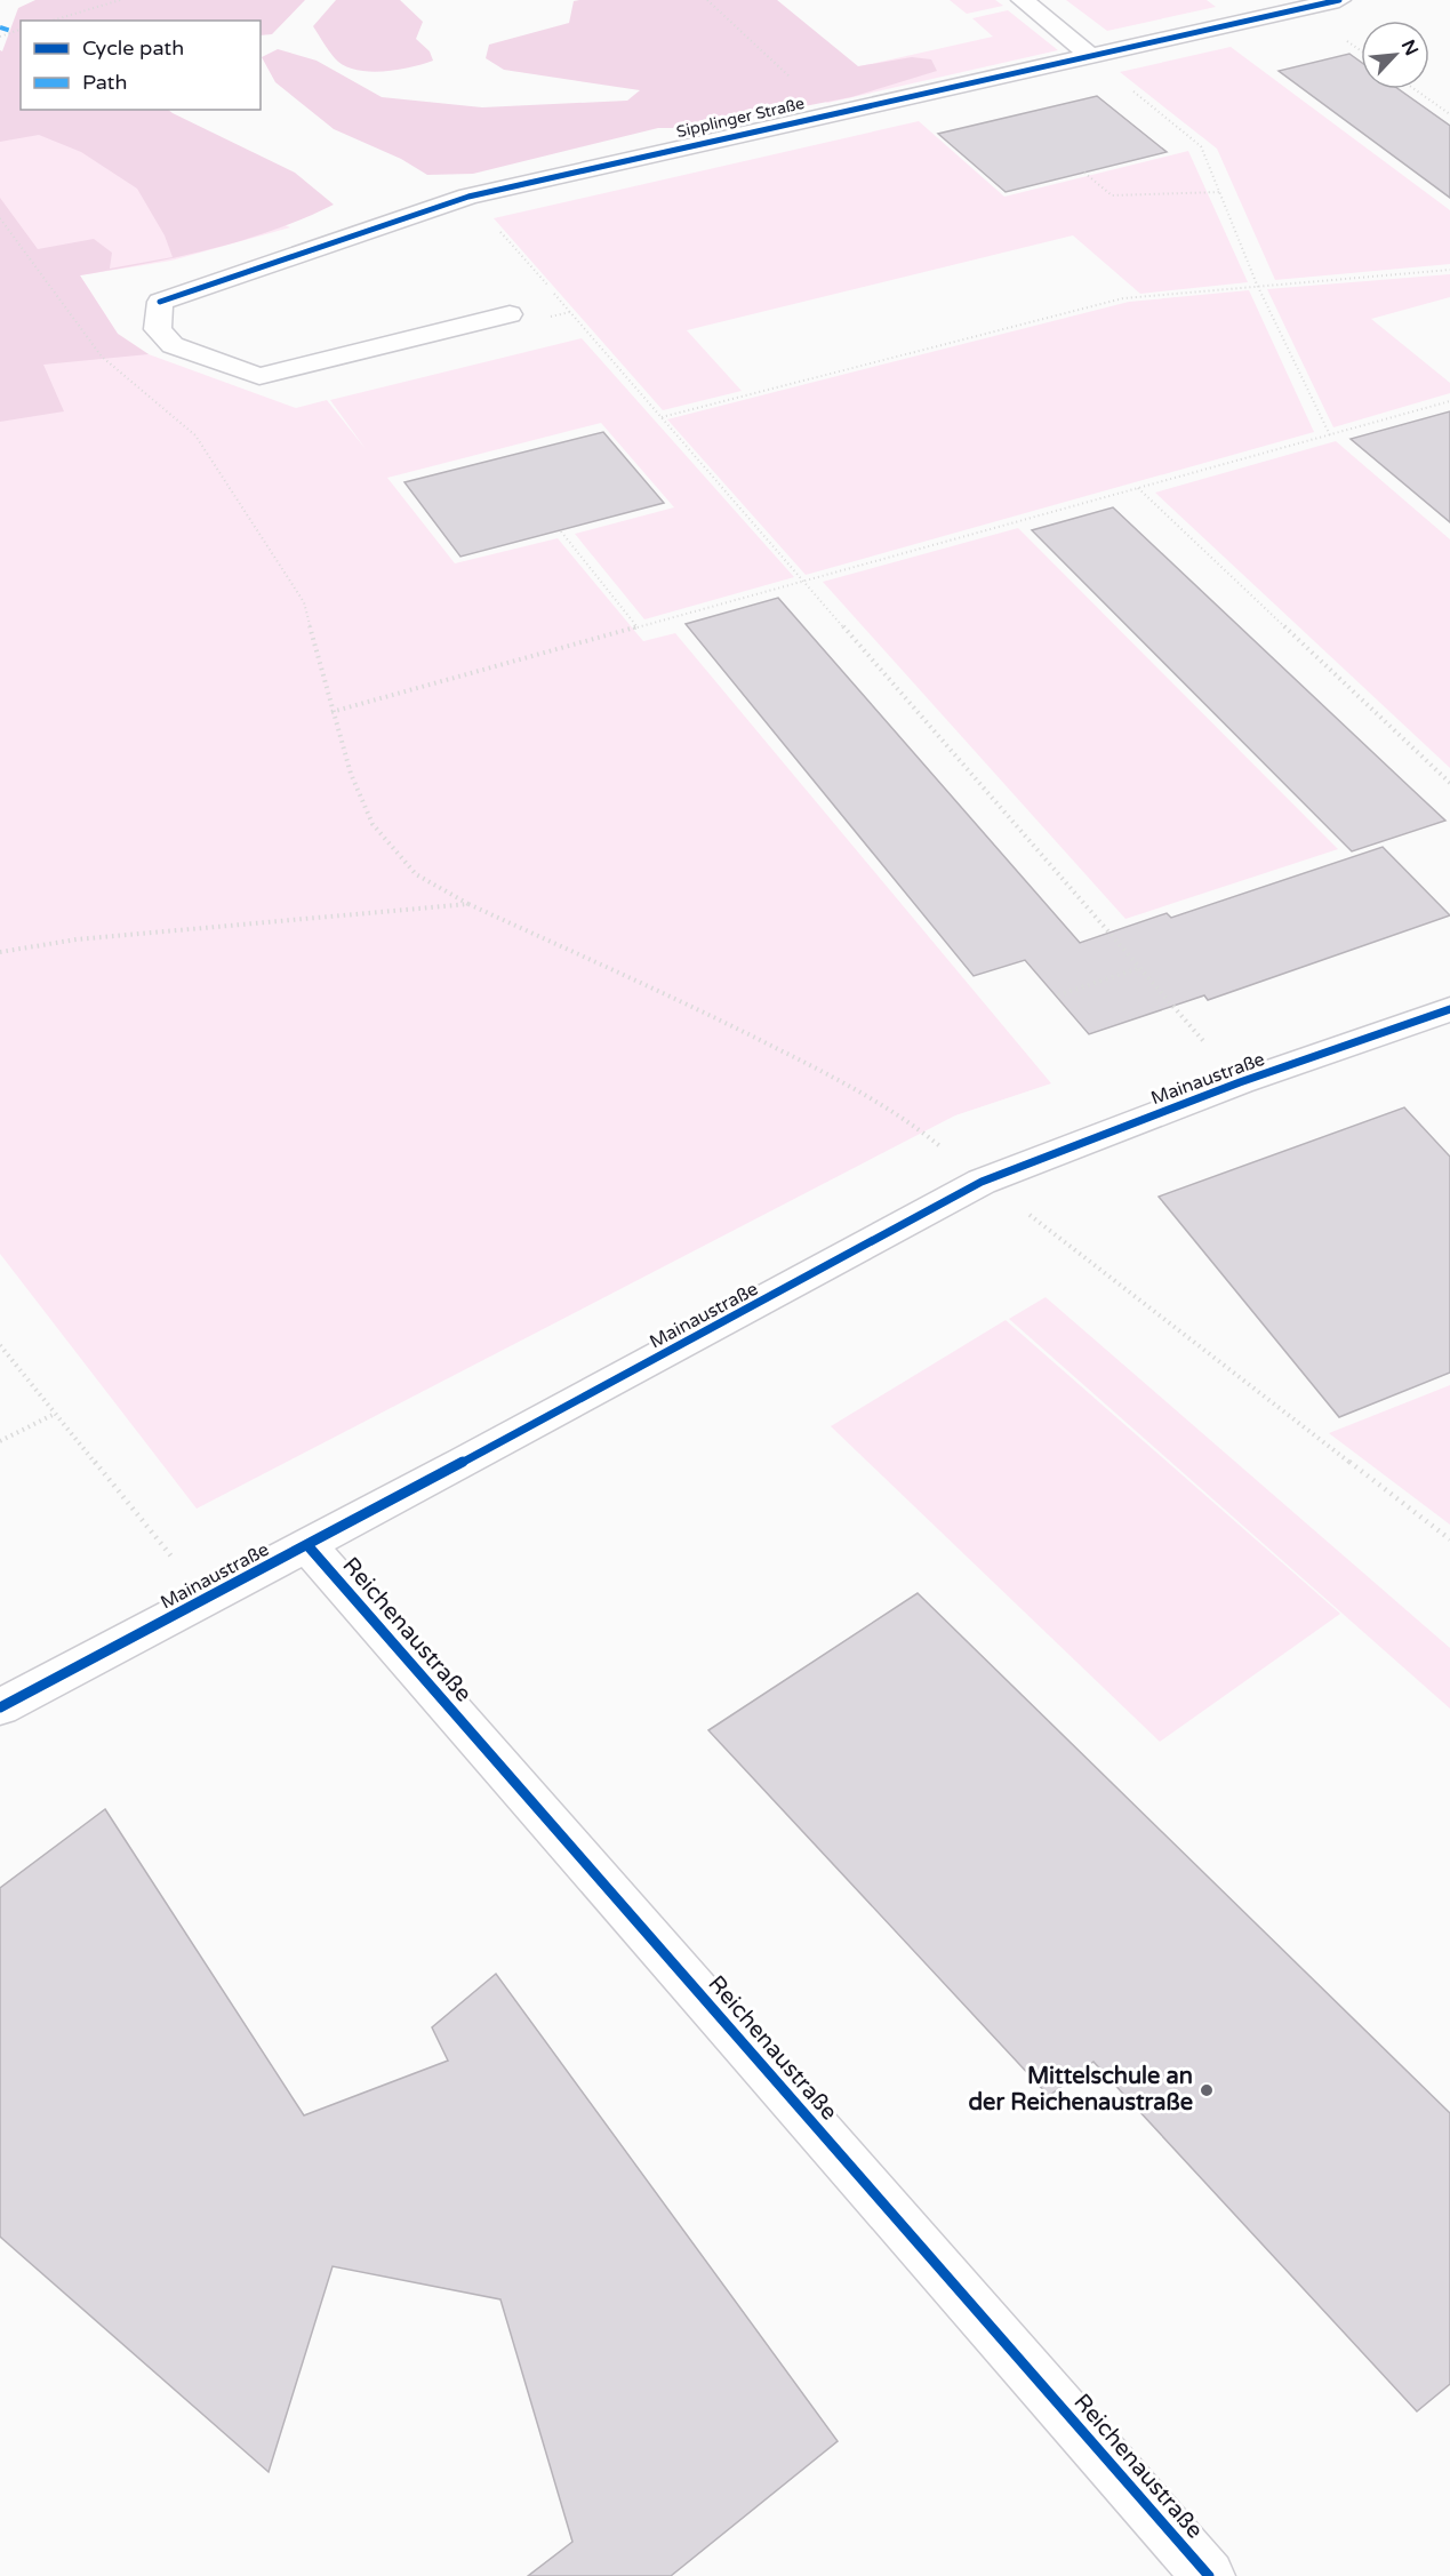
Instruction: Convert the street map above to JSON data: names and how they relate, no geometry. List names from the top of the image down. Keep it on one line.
{"streets":{"street":["Sipplinger Straße","Mainaustraße","Reichenaustraße"]},"crossings":[["Mainaustraße","Reichenaustraße"]],"places":["Mittelschule an der Reichenaustraße"],"legend":["Cycle path","Path"],"north":"top right"}
